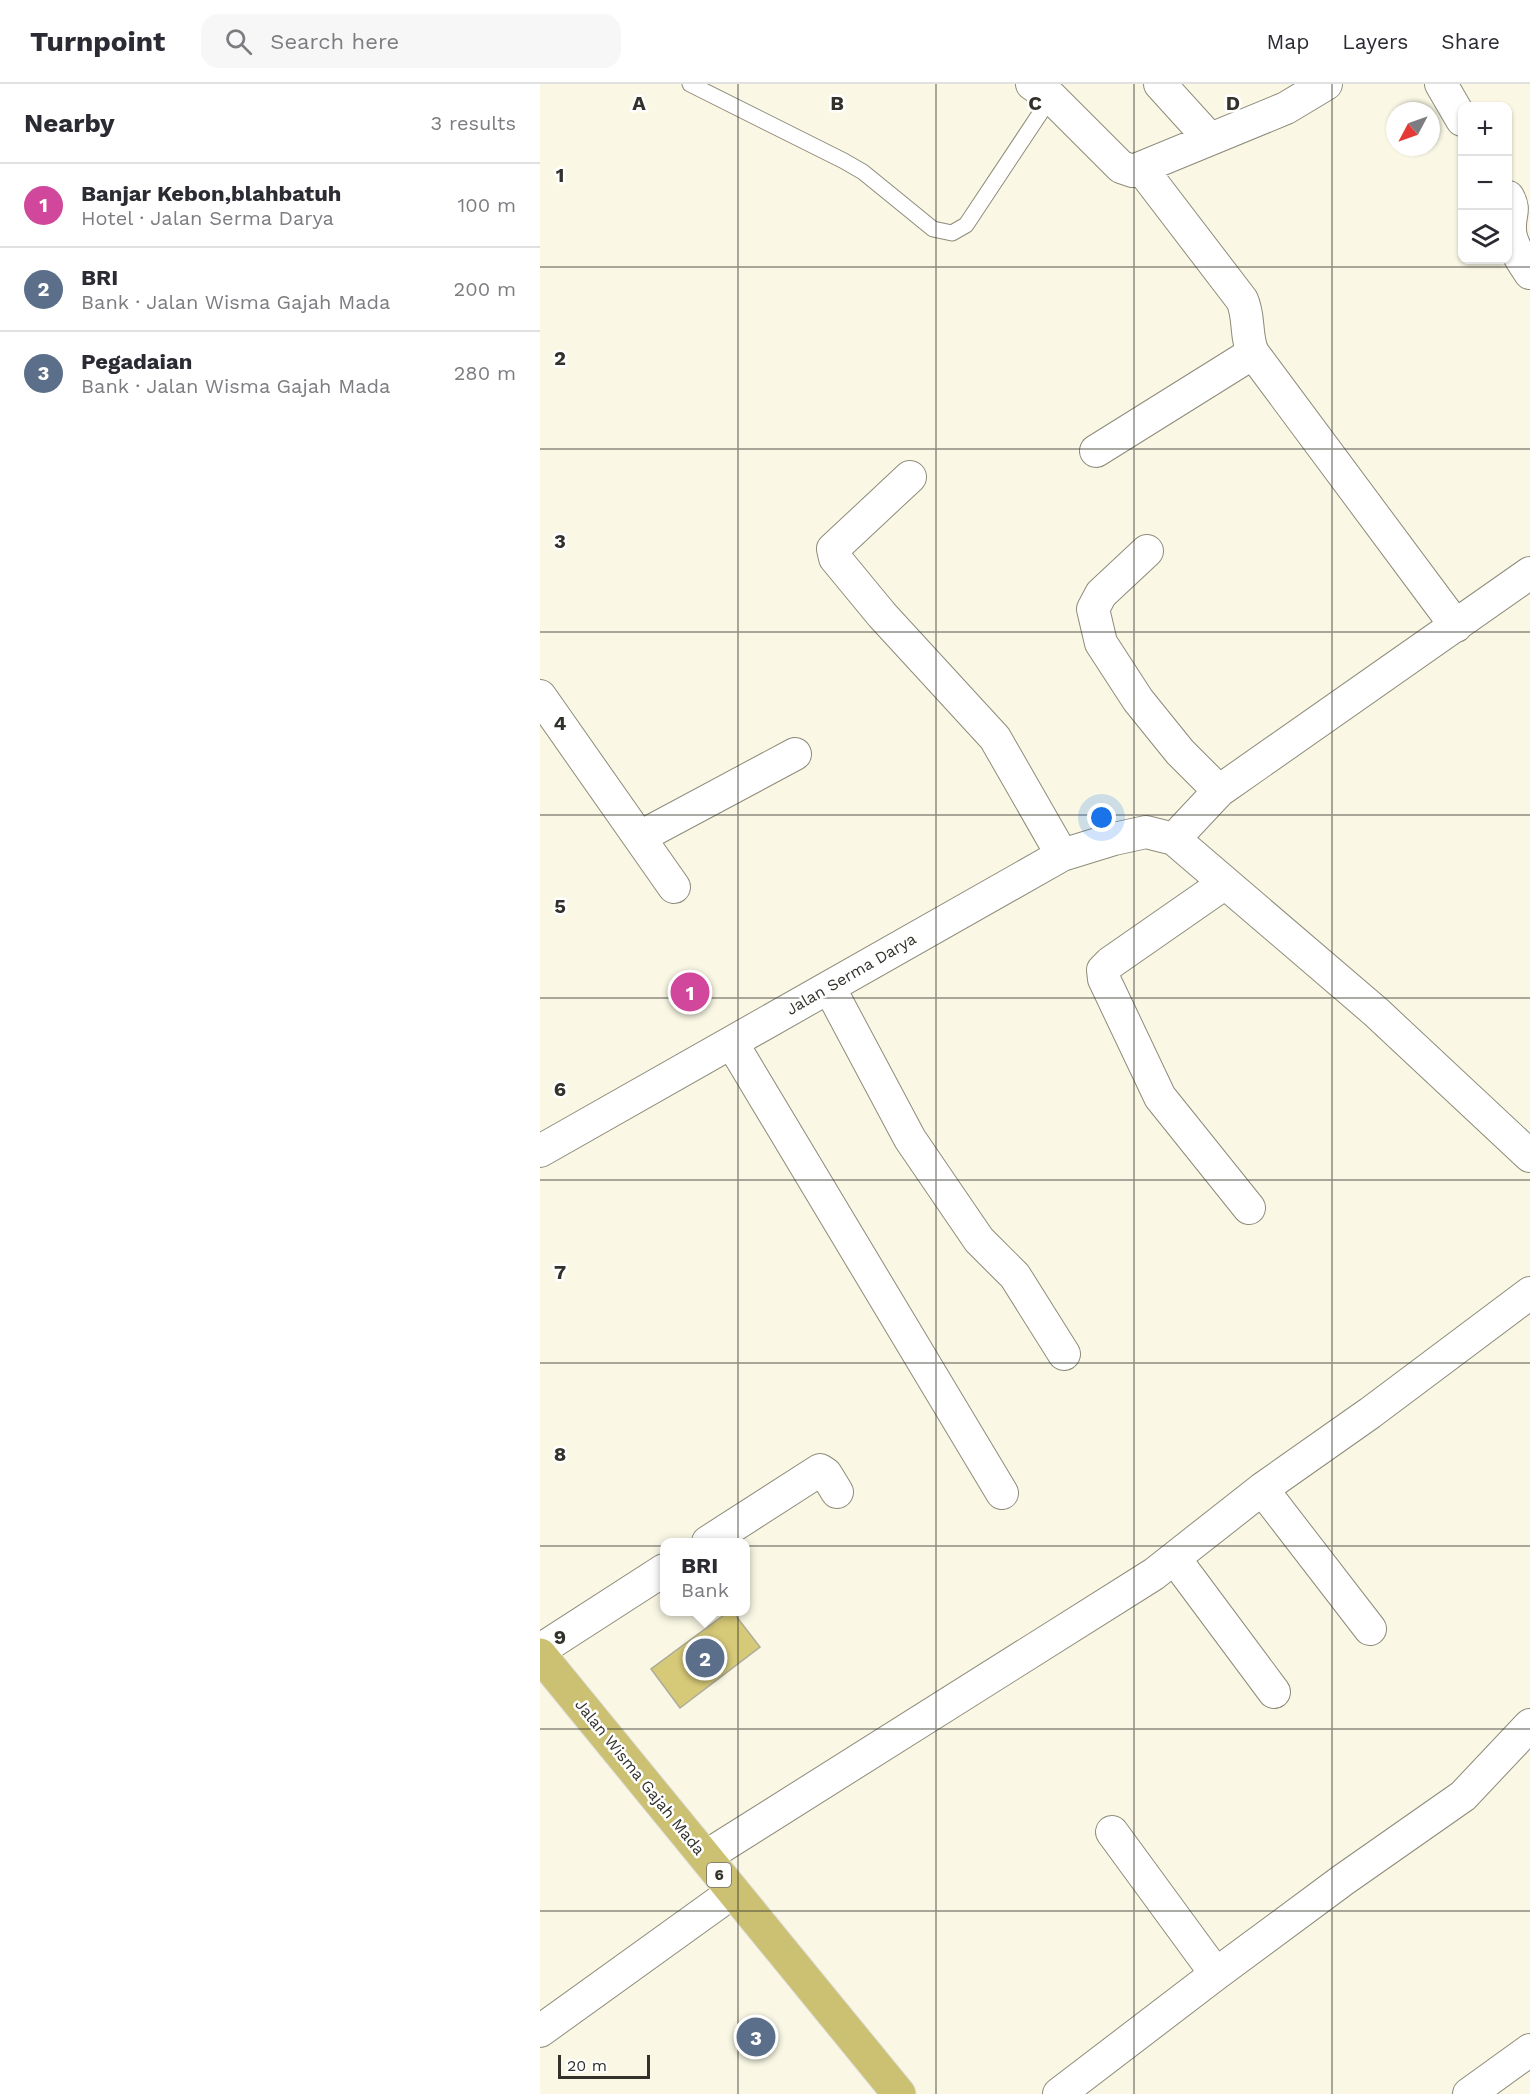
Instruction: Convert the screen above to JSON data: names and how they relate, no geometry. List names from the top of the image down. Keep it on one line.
{"streets":{"highway":["Jalan Wisma Gajah Mada","6"],"street":["Jalan Serma Darya"]},"scale_bar":"20 m","north":"bottom left","page":{"header":"Turnpoint","search":"Search here","nav":["Map","Layers","Share"],"heading":["Nearby","3 results"],"map_buttons":["+","−"],"list":[{"mark":"1","name":"Banjar Kebon,blahbatuh","note":"Hotel · Jalan Serma Darya","value":"100 m"},{"mark":"2","name":"BRI","note":"Bank · Jalan Wisma Gajah Mada","value":"200 m"},{"mark":"3","name":"Pegadaian","note":"Bank · Jalan Wisma Gajah Mada","value":"280 m"}],"pins":["1","2","3"],"popup":["BRI","Bank"],"scale":"20 m"},"grid":{"columns":["A","B","C","D"],"rows":["1","2","3","4","5","6","7","8","9"]}}
